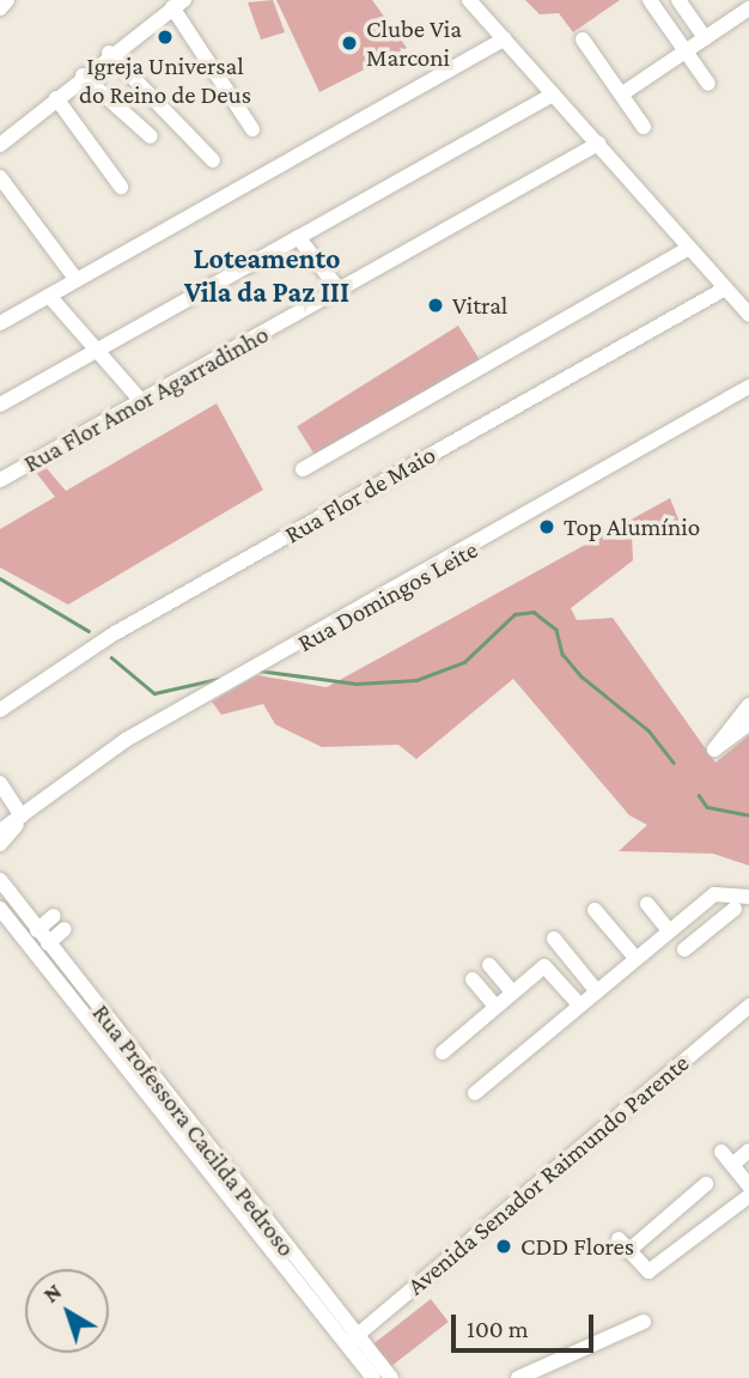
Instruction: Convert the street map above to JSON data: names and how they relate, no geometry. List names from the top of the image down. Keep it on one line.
{"streets":{"street":["Rua Flor Amor Agarradinho","Rua Flor de Maio","Rua Domingos Leite","Rua Professora Cacilda Pedroso","Avenida Senador Raimundo Parente"]},"crossings":[["Rua Professora Cacilda Pedroso","Avenida Senador Raimundo Parente"]],"districts":["Loteamento Vila da Paz III"],"places":["Igreja Universal do Reino de Deus","Clube Via Marconi","Vitral","Top Alumínio","CDD Flores"],"scale_bar":"100 m","north":"top left"}
